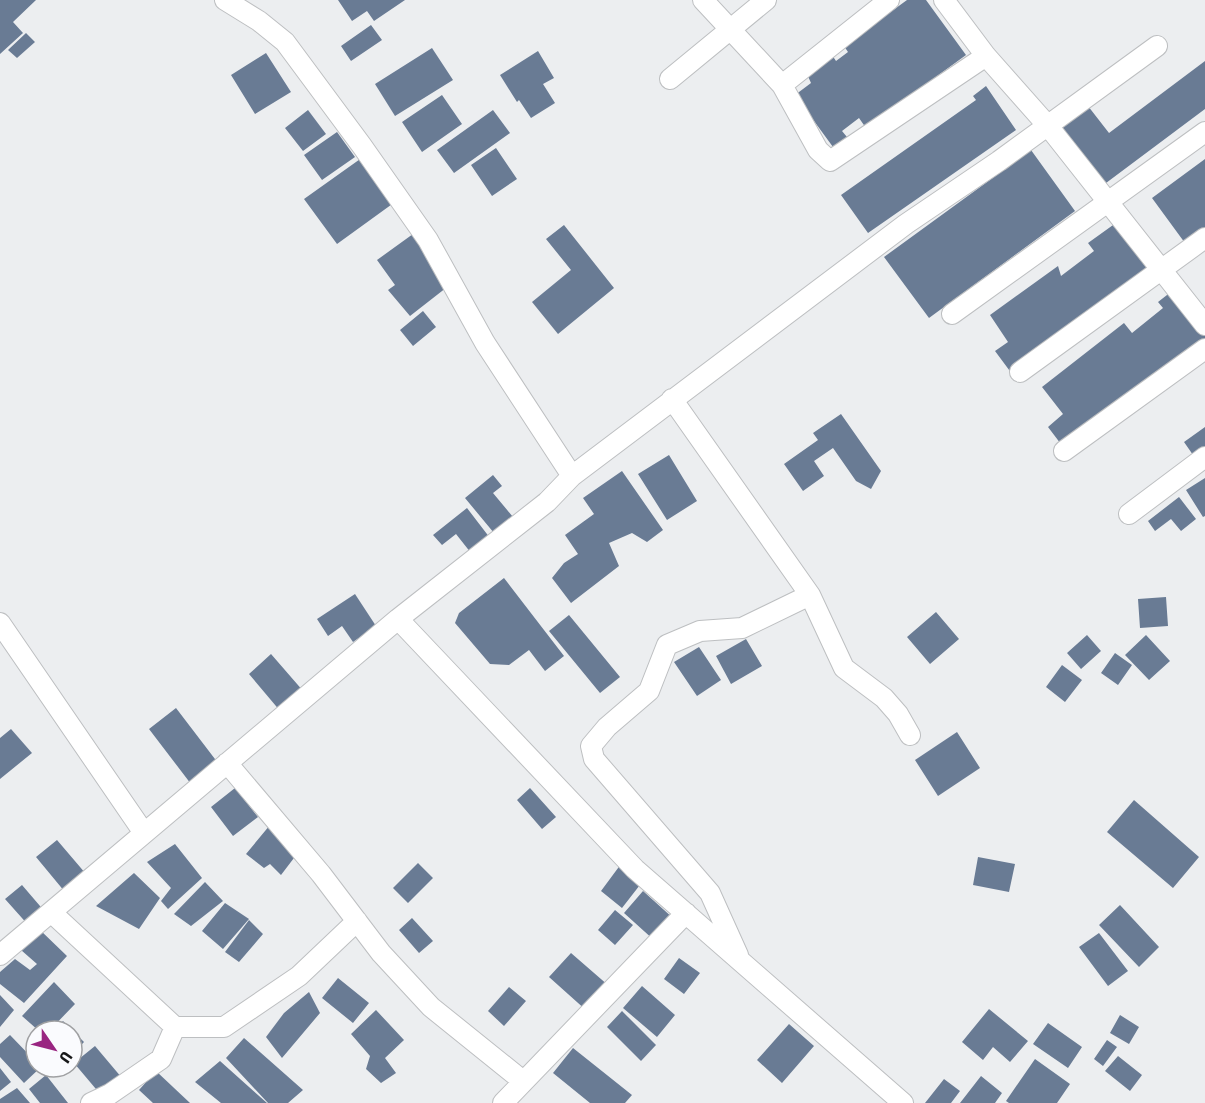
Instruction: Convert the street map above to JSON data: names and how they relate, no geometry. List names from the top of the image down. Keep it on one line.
{"north":"bottom right"}
